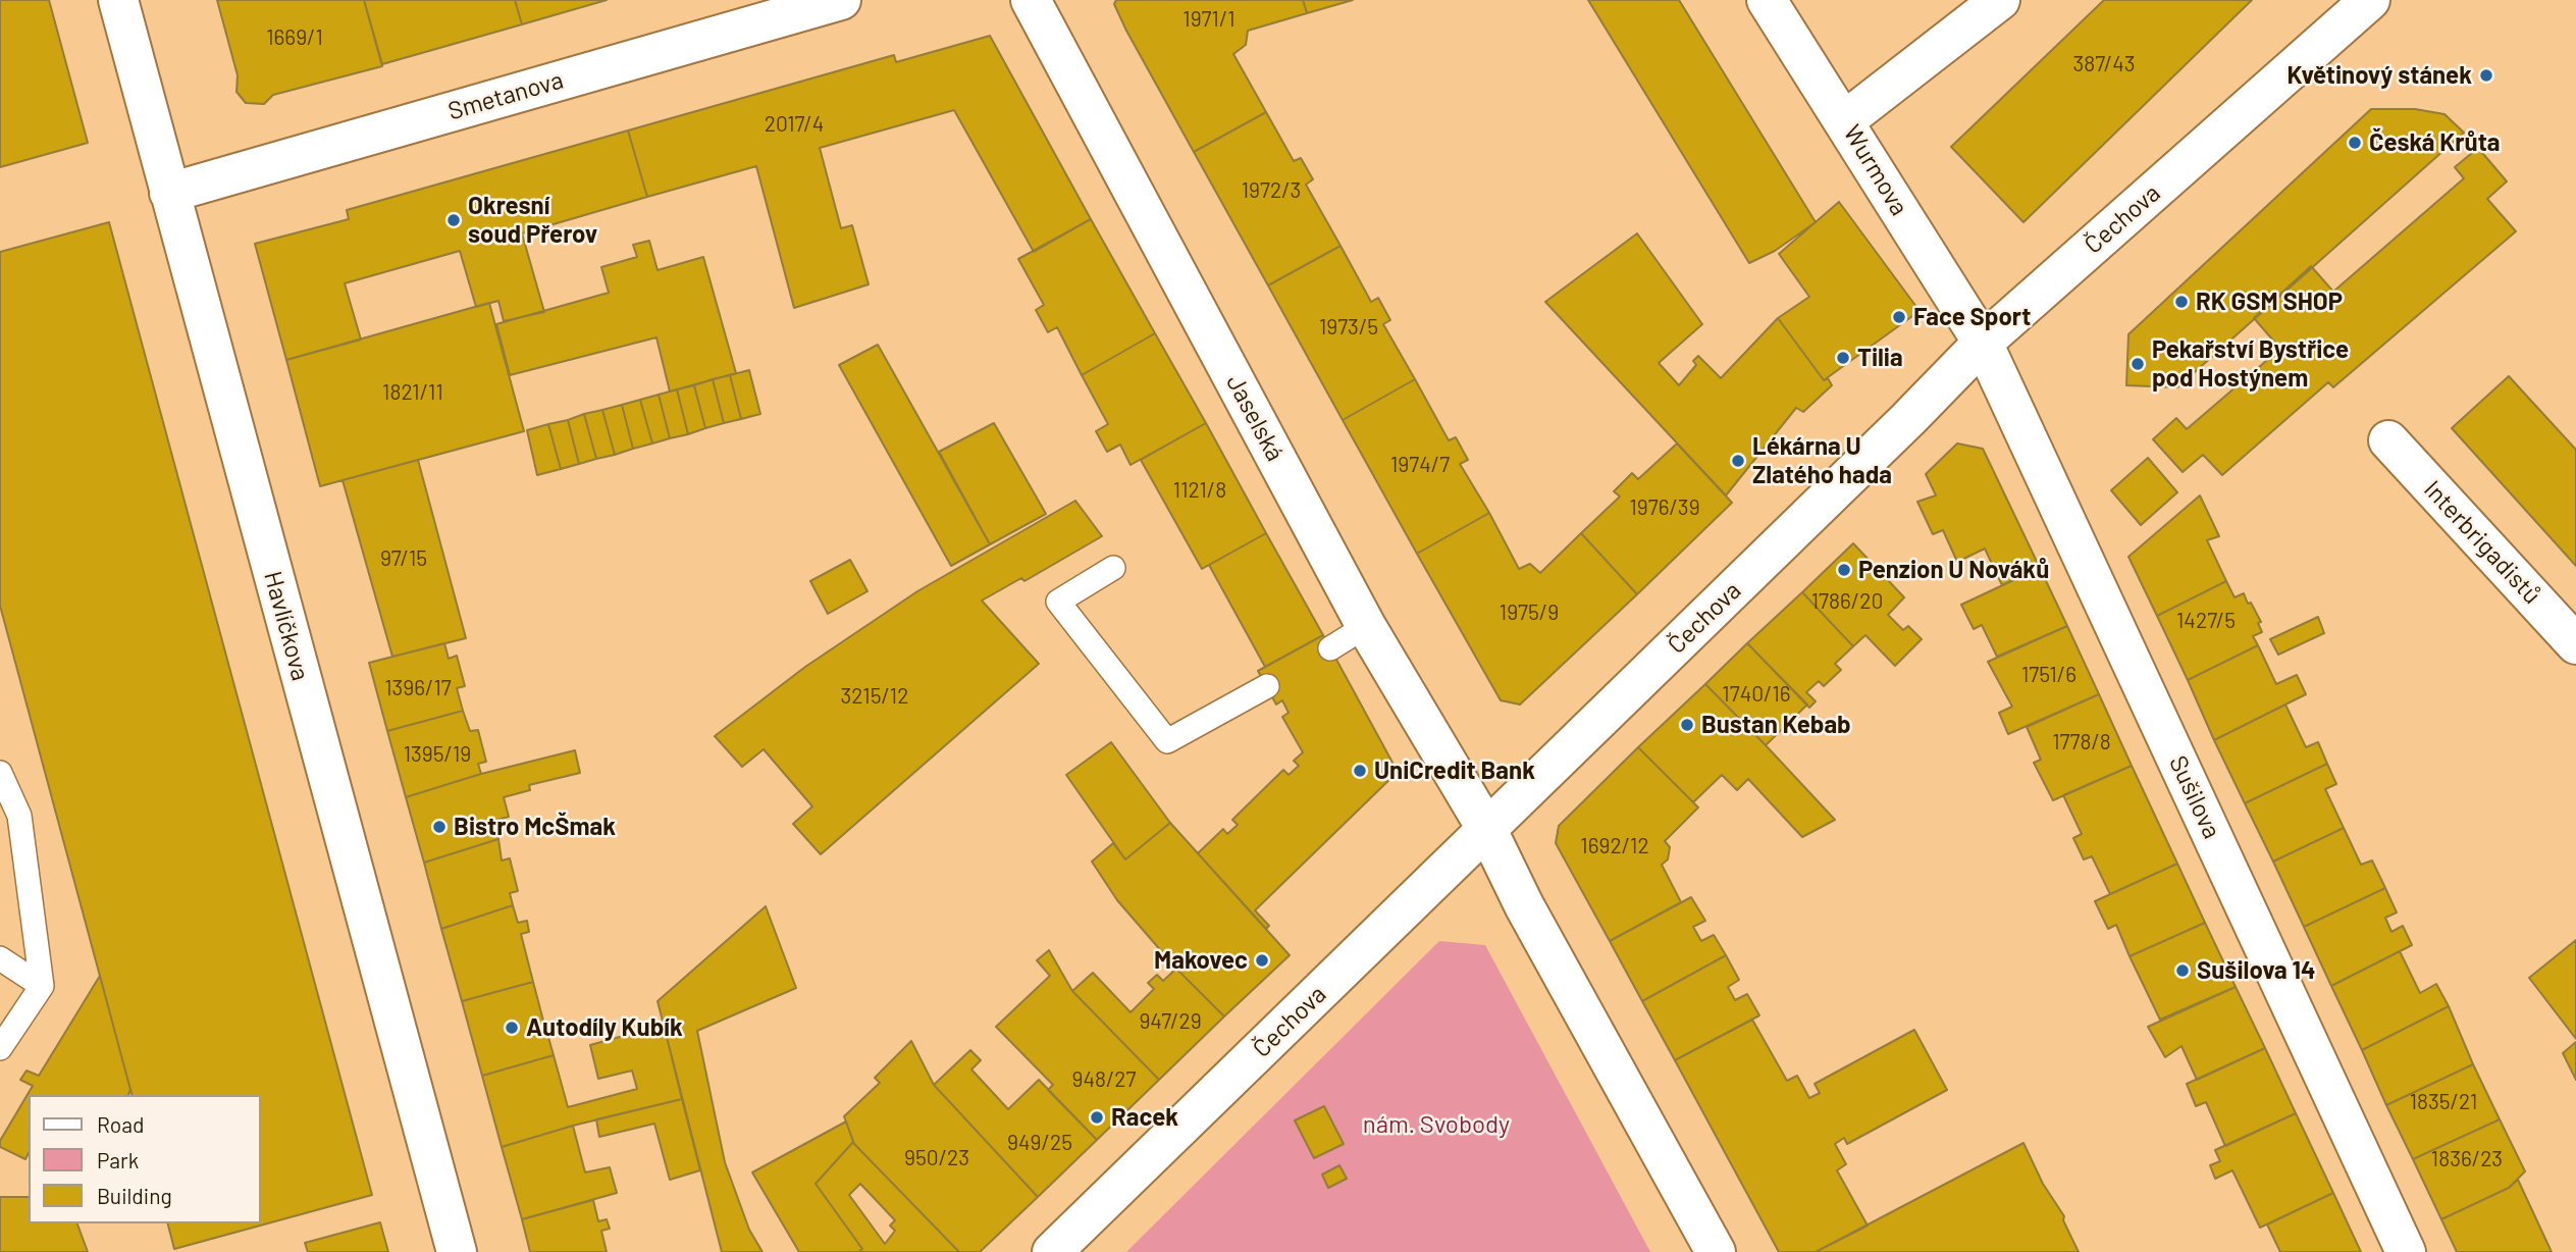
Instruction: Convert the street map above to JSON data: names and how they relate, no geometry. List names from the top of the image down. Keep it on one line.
{"streets":{"street":["Smetanova","Wurmova","Čechova","Jaselská","Interbrigadistů","Havlíčkova","Sušilova"]},"crossings":[["Smetanova","Havlíčkova"],["Wurmova","Čechova"],["Wurmova","Sušilova"],["Čechova","Jaselská"],["Čechova","Sušilova"]],"parks":["nám. Svobody"],"places":["Květinový stánek","Česká Krůta","Okresní soud Přerov","RK GSM SHOP","Face Sport","Tilia","Pekařství Bystřice pod Hostýnem","Lékárna U Zlatého hada","Penzion U Nováků","Bustan Kebab","UniCredit Bank","Bistro McŠmak","Makovec","Sušilova 14","Autodíly Kubík","Racek"],"house_numbers":["1971/1","1669/1","387/43","2017/4","1972/3","1973/5","1821/11","1974/7","1121/8","1976/39","97/15","1786/20","1975/9","1427/5","1751/6","1396/17","1740/16","3215/12","1778/8","1395/19","1692/12","947/29","948/27","1835/21","949/25","950/23","1836/23"],"legend":["Road","Park","Building"]}
